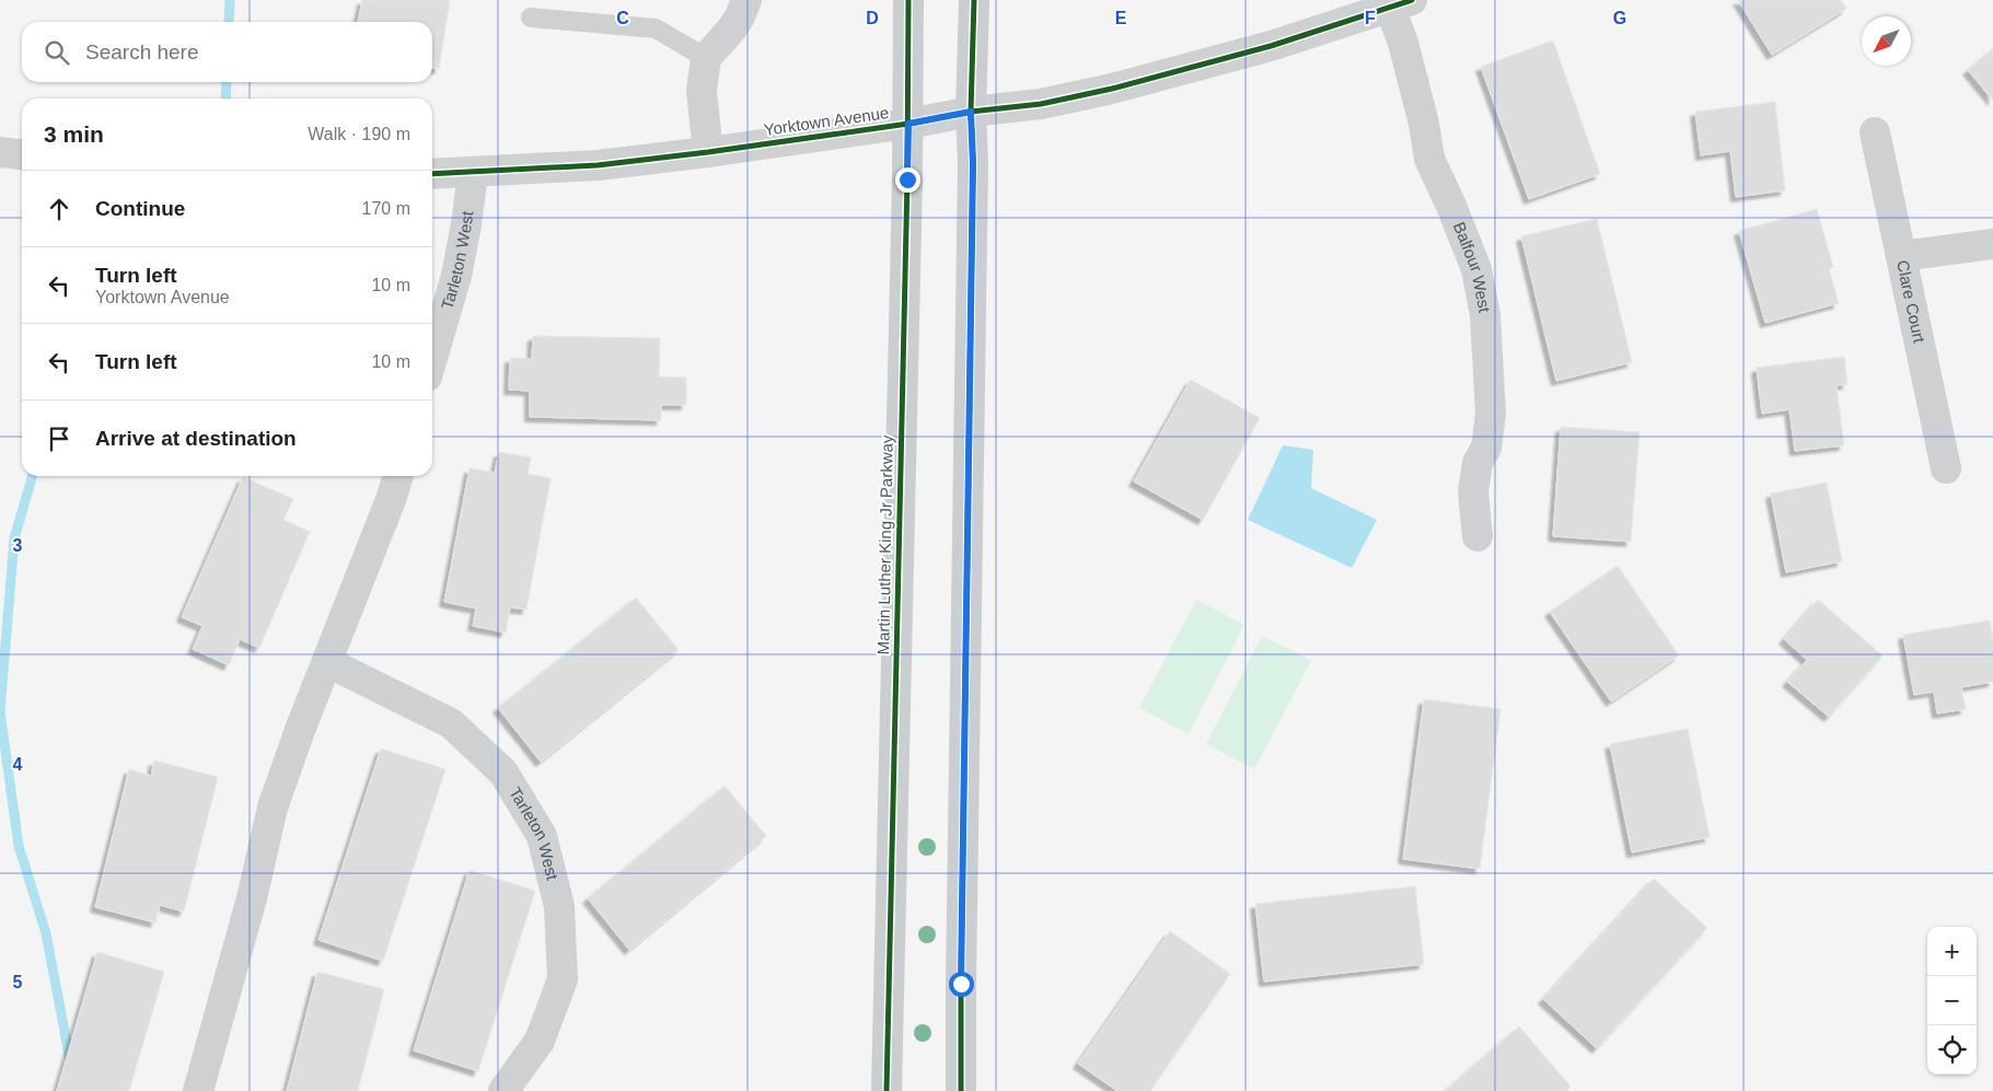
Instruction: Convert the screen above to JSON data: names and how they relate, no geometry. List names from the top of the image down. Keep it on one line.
{"streets":{"main road":["Martin Luther King Jr Parkway"],"street":["Yorktown Avenue","Tarleton West","Balfour West","Clare Court"]},"crossings":[["Yorktown Avenue","Tarleton West"],["Yorktown Avenue","Balfour West"],["Yorktown Avenue","Martin Luther King Jr Parkway"]],"north":"bottom left","page":{"search":"Search here","heading":["3 min","Walk · 190 m"],"list":[["Continue","170 m"],["Turn left","Yorktown Avenue","10 m"],["Turn left","10 m"],"Arrive at destination"],"map_buttons":["+","−"]},"grid":{"columns":["C","D","E","F","G"],"rows":["3","4","5"]}}
